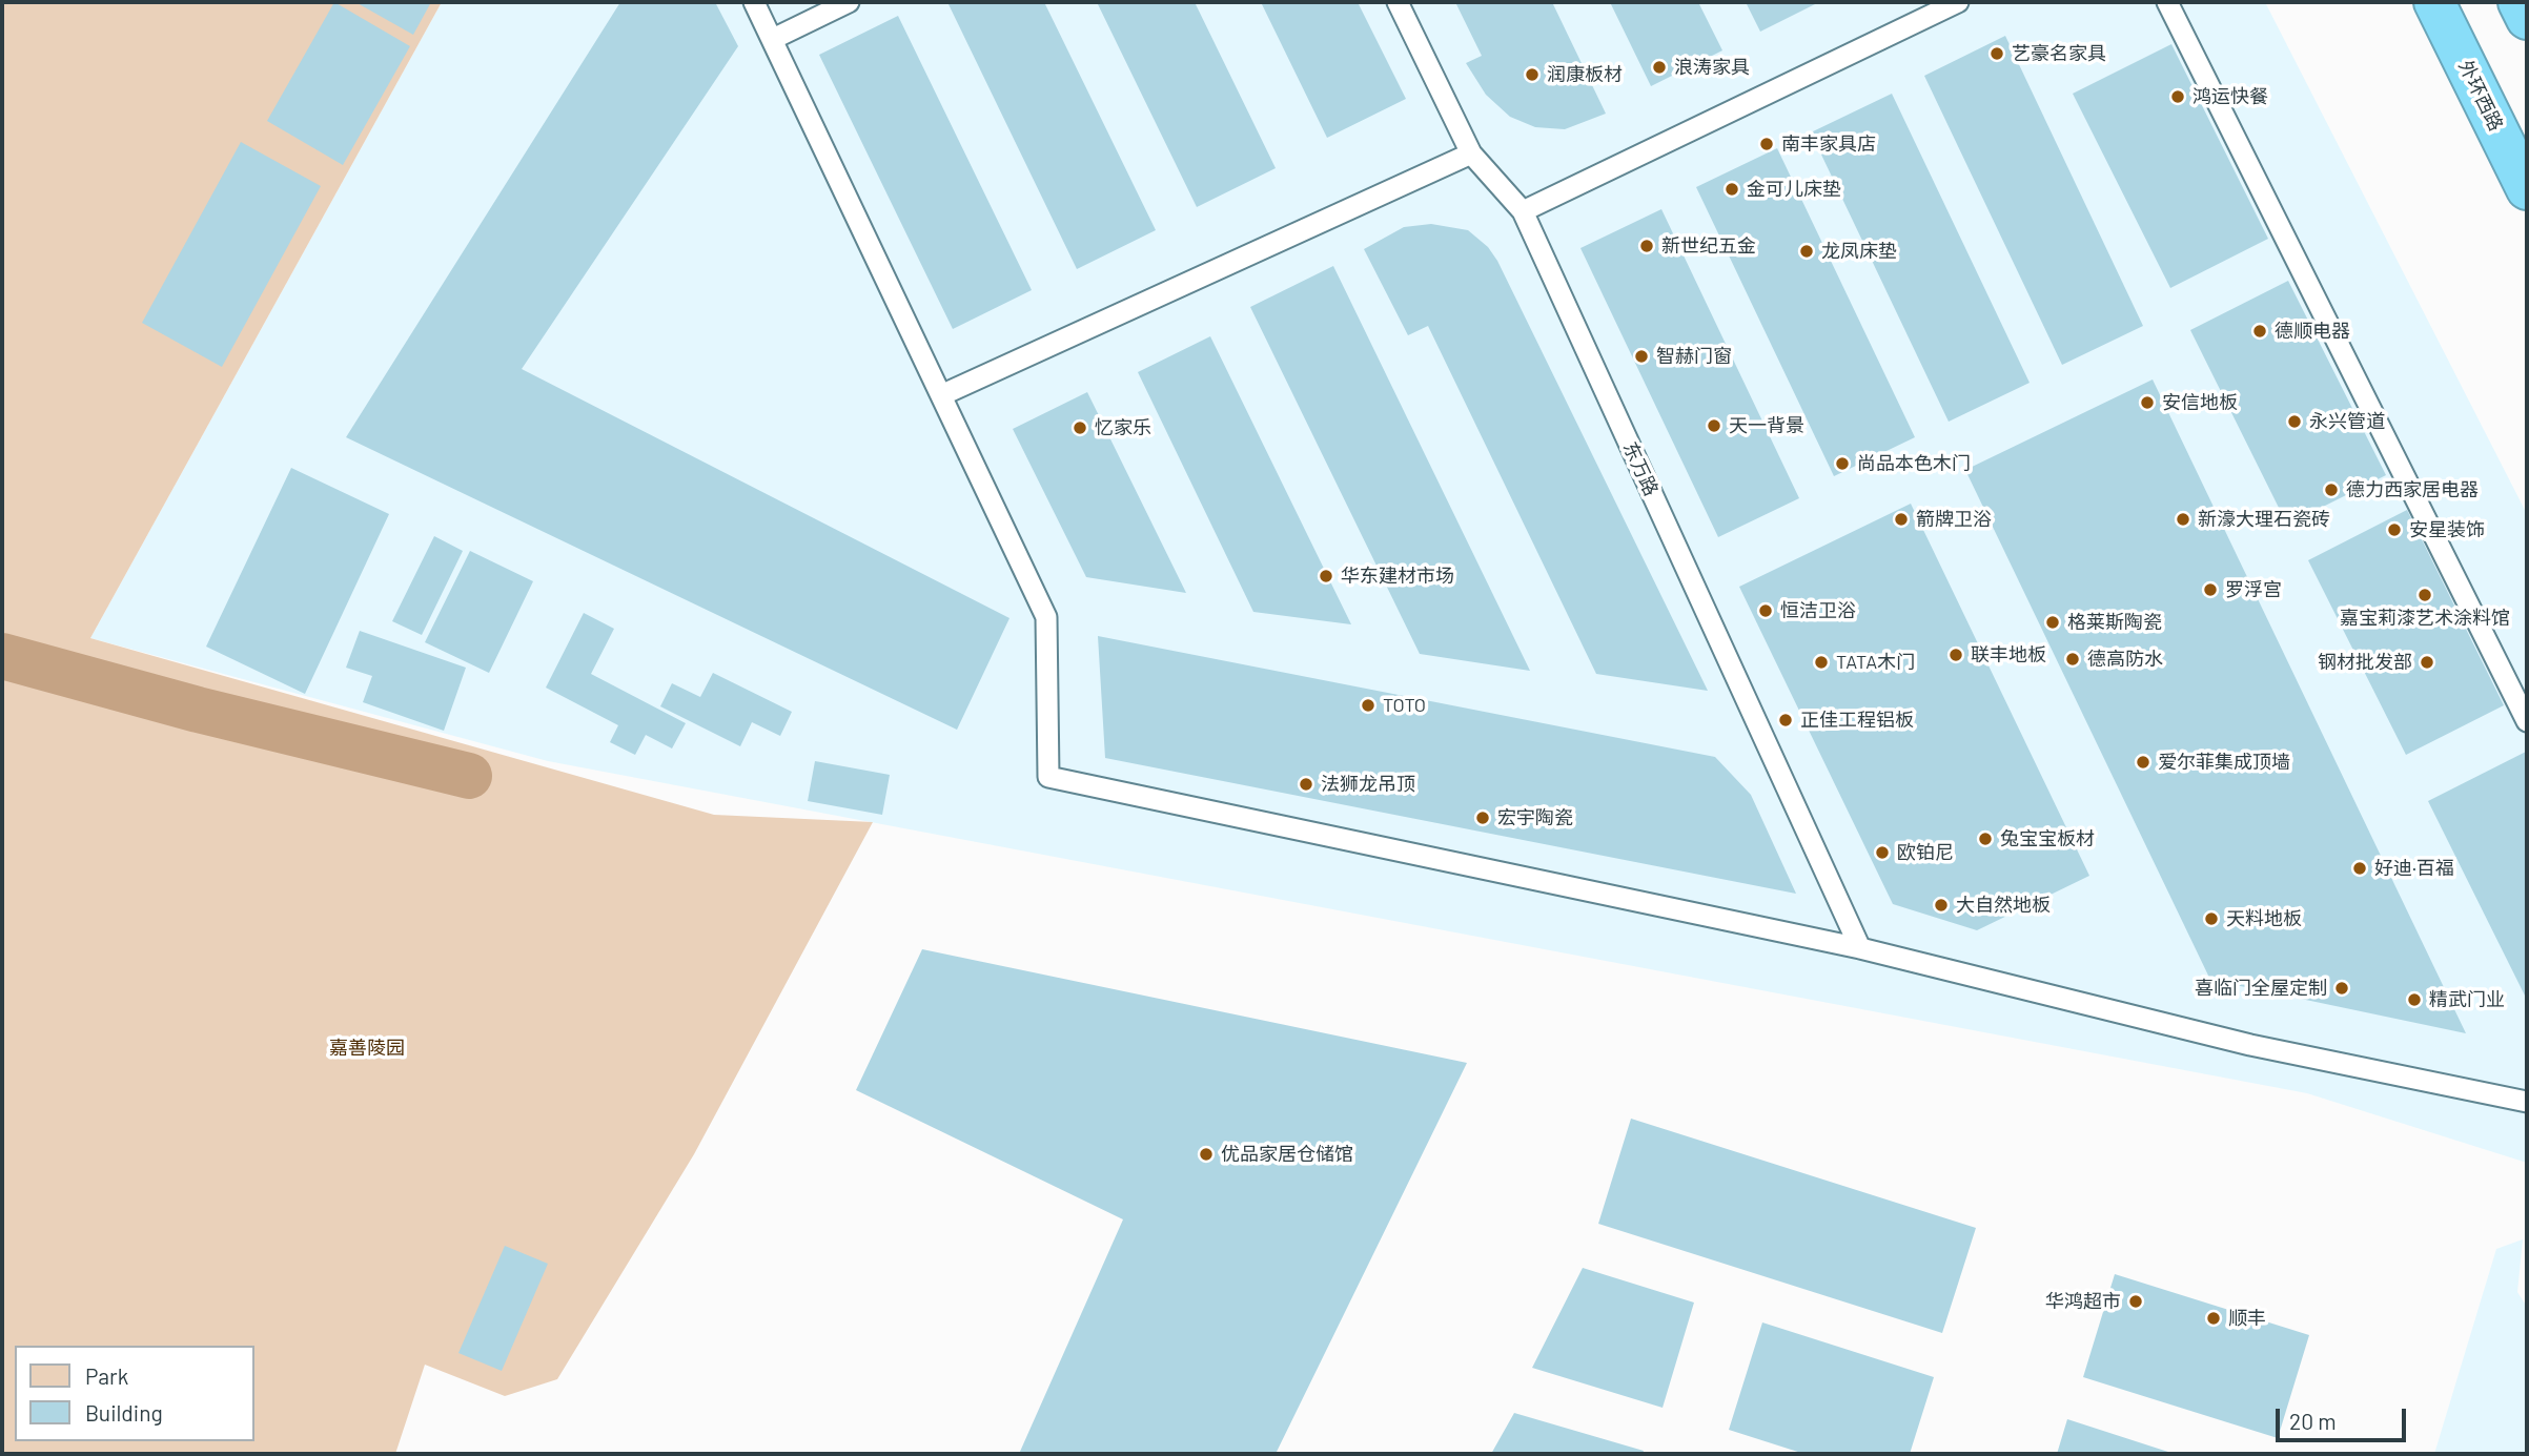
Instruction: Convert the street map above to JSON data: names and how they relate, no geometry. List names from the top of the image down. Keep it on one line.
{"streets":{"highway":["外环西路"],"lane":["东万路"]},"parks":["嘉善陵园"],"places":["艺豪名家具","浪涛家具","润康板材","鸿运快餐","南丰家具店","金可儿床垫","新世纪五金","龙凤床垫","德顺电器","智赫门窗","安信地板","永兴管道","天一背景","忆家乐","尚品本色木门","德力西家居电器","箭牌卫浴","新濠大理石瓷砖","安星装饰","华东建材市场","罗浮宫","嘉宝莉漆艺术涂料馆","恒洁卫浴","格莱斯陶瓷","联丰地板","德高防水","TATA木门","钢材批发部","TOTO","正佳工程铝板","爱尔菲集成顶墙","法狮龙吊顶","宏宇陶瓷","兔宝宝板材","欧铂尼","好迪·百福","大自然地板","天料地板","喜临门全屋定制","精武门业","优品家居仓储馆","华鸿超市","顺丰"],"legend":["Park","Building"],"scale_bar":"20 m"}
